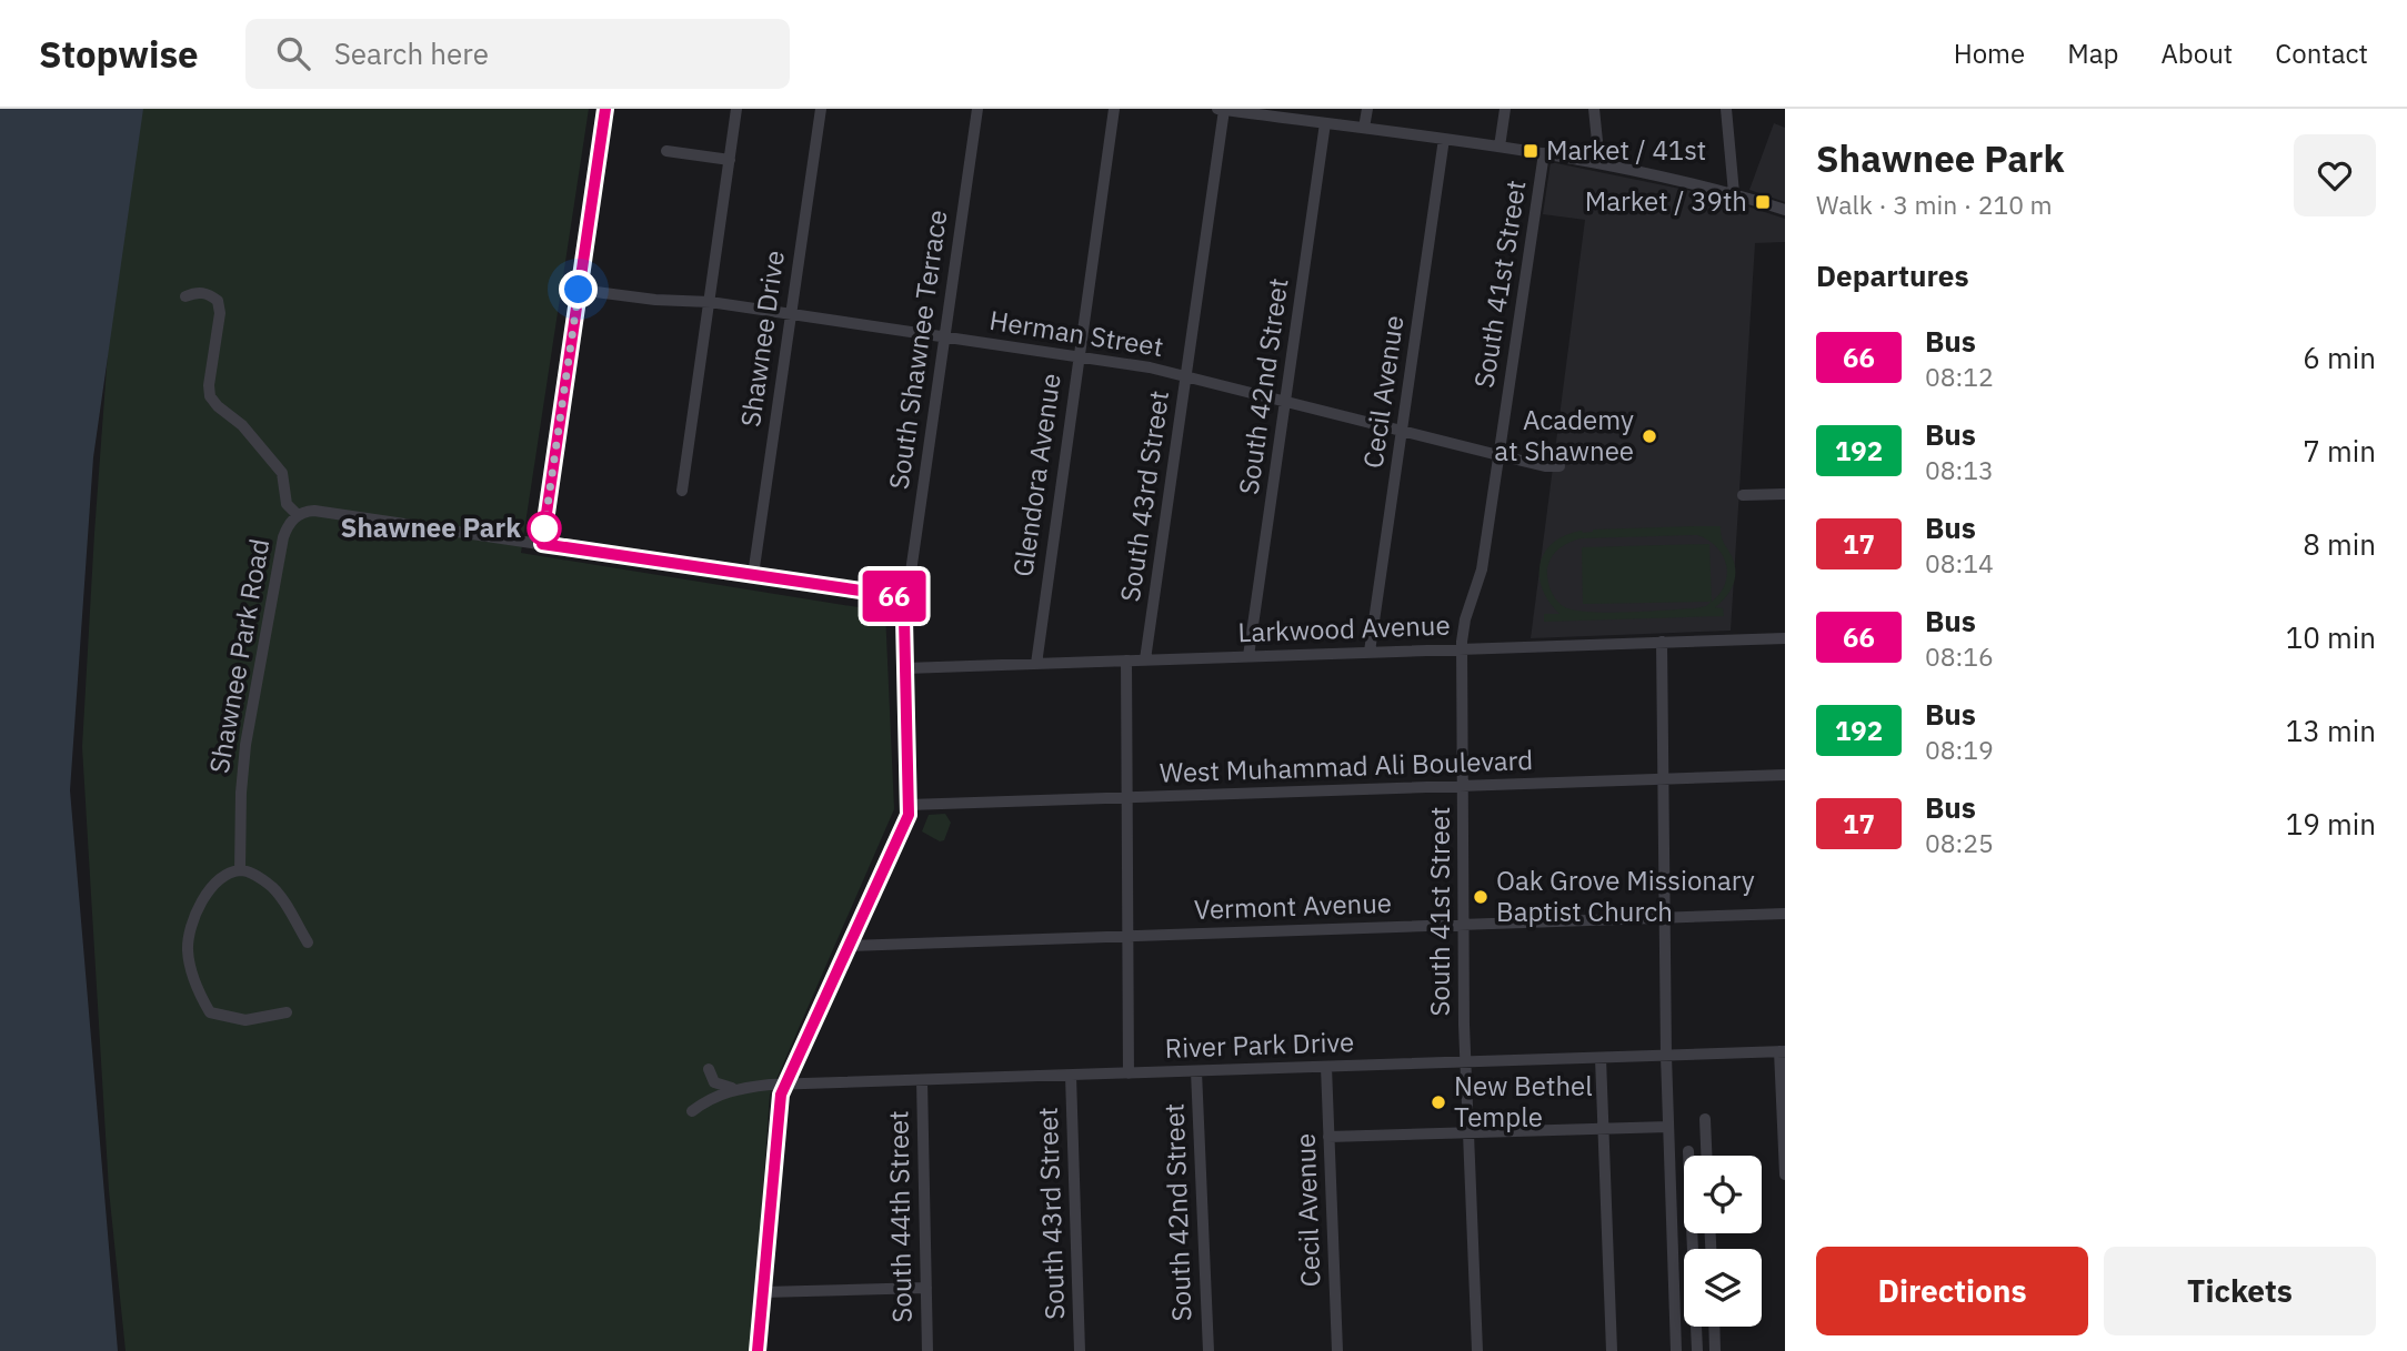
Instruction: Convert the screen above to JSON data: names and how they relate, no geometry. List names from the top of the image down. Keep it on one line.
{"streets":{"street":["South 41st Street","Herman Street","Shawnee Drive","South Shawnee Terrace","South 42nd Street","Cecil Avenue","Glendora Avenue","South 43rd Street","Larkwood Avenue","Shawnee Park Road","West Muhammad Ali Boulevard","Vermont Avenue","River Park Drive","South 44th Street"]},"crossings":[["South 41st Street","Herman Street"],["South 41st Street","Larkwood Avenue"],["South 41st Street","West Muhammad Ali Boulevard"],["South 41st Street","Vermont Avenue"],["South 41st Street","River Park Drive"],["Herman Street","Shawnee Drive"],["Herman Street","South Shawnee Terrace"],["Herman Street","South 42nd Street"],["Herman Street","Cecil Avenue"],["Herman Street","Glendora Avenue"],["Herman Street","South 43rd Street"],["Shawnee Drive","Shawnee Park Road"],["South Shawnee Terrace","Larkwood Avenue"],["South Shawnee Terrace","Shawnee Park Road"],["South Shawnee Terrace","West Muhammad Ali Boulevard"],["South Shawnee Terrace","Vermont Avenue"],["South Shawnee Terrace","River Park Drive"],["South 42nd Street","Larkwood Avenue"],["South 42nd Street","River Park Drive"],["Cecil Avenue","Larkwood Avenue"],["Cecil Avenue","River Park Drive"],["Glendora Avenue","Larkwood Avenue"],["South 43rd Street","Larkwood Avenue"],["South 43rd Street","River Park Drive"],["River Park Drive","South 44th Street"]],"places":{"transit":["Market / 41st","Market / 39th"],"other":["Academy at Shawnee","Shawnee Park","Oak Grove Missionary Baptist Church","New Bethel Temple"]},"lines":["bus line 66"],"page":{"header":"Stopwise","search":"Search here","nav":["Home","Map","About","Contact"],"on_map":"66","heading":[["Shawnee Park","Walk · 3 min · 210 m"],"Departures"],"list":[{"mark":"66","name":"Bus","note":"08:12","value":"6 min"},{"mark":"192","name":"Bus","note":"08:13","value":"7 min"},{"mark":"17","name":"Bus","note":"08:14","value":"8 min"},{"mark":"66","name":"Bus","note":"08:16","value":"10 min"},{"mark":"192","name":"Bus","note":"08:19","value":"13 min"},{"mark":"17","name":"Bus","note":"08:25","value":"19 min"}],"buttons":["Directions","Tickets"]}}
